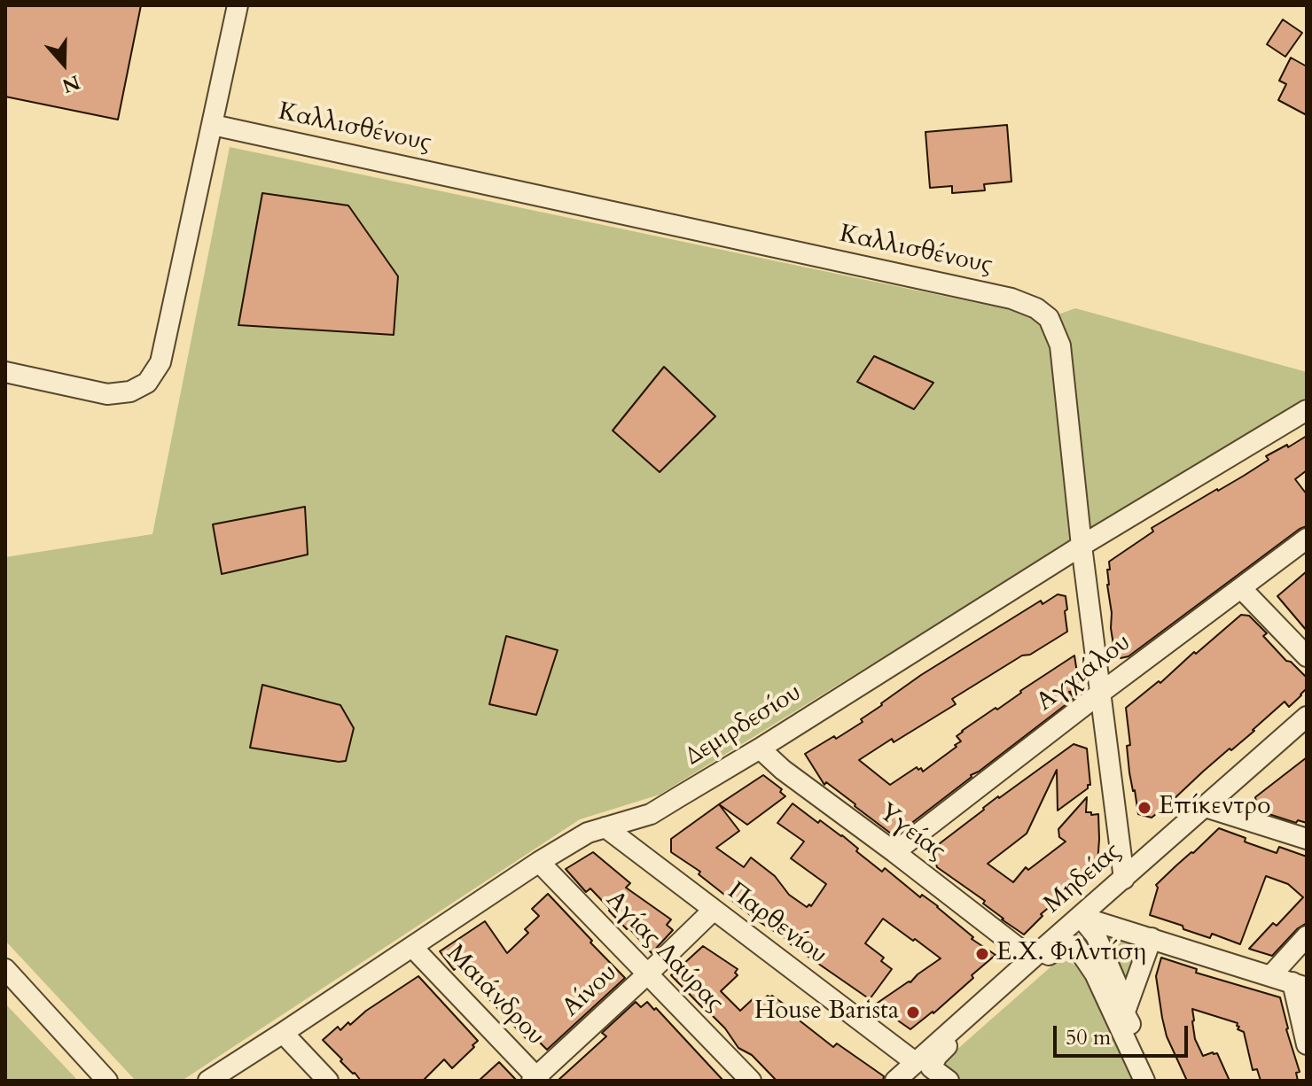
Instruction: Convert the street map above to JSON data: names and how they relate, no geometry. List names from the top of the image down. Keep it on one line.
{"streets":{"street":["Καλλισθένους","Αγχιάλου","Δεμιρδεσίου","Υγείας","Μηδείας","Παρθενίου","Αγίας Λαύρας","Αίνου","Μαιάνδρου"]},"crossings":[["Καλλισθένους","Αγχιάλου"],["Καλλισθένους","Δεμιρδεσίου"],["Καλλισθένους","Μηδείας"],["Αγχιάλου","Υγείας"],["Δεμιρδεσίου","Υγείας"],["Δεμιρδεσίου","Παρθενίου"],["Δεμιρδεσίου","Αγίας Λαύρας"],["Δεμιρδεσίου","Μαιάνδρου"],["Υγείας","Μηδείας"],["Μηδείας","Παρθενίου"],["Παρθενίου","Αίνου"],["Αγίας Λαύρας","Αίνου"],["Αίνου","Μαιάνδρου"]],"places":["Επίκεντρο","Ε.Χ. Φιλντίση","House Barista"],"scale_bar":"50 m","north":"bottom"}
